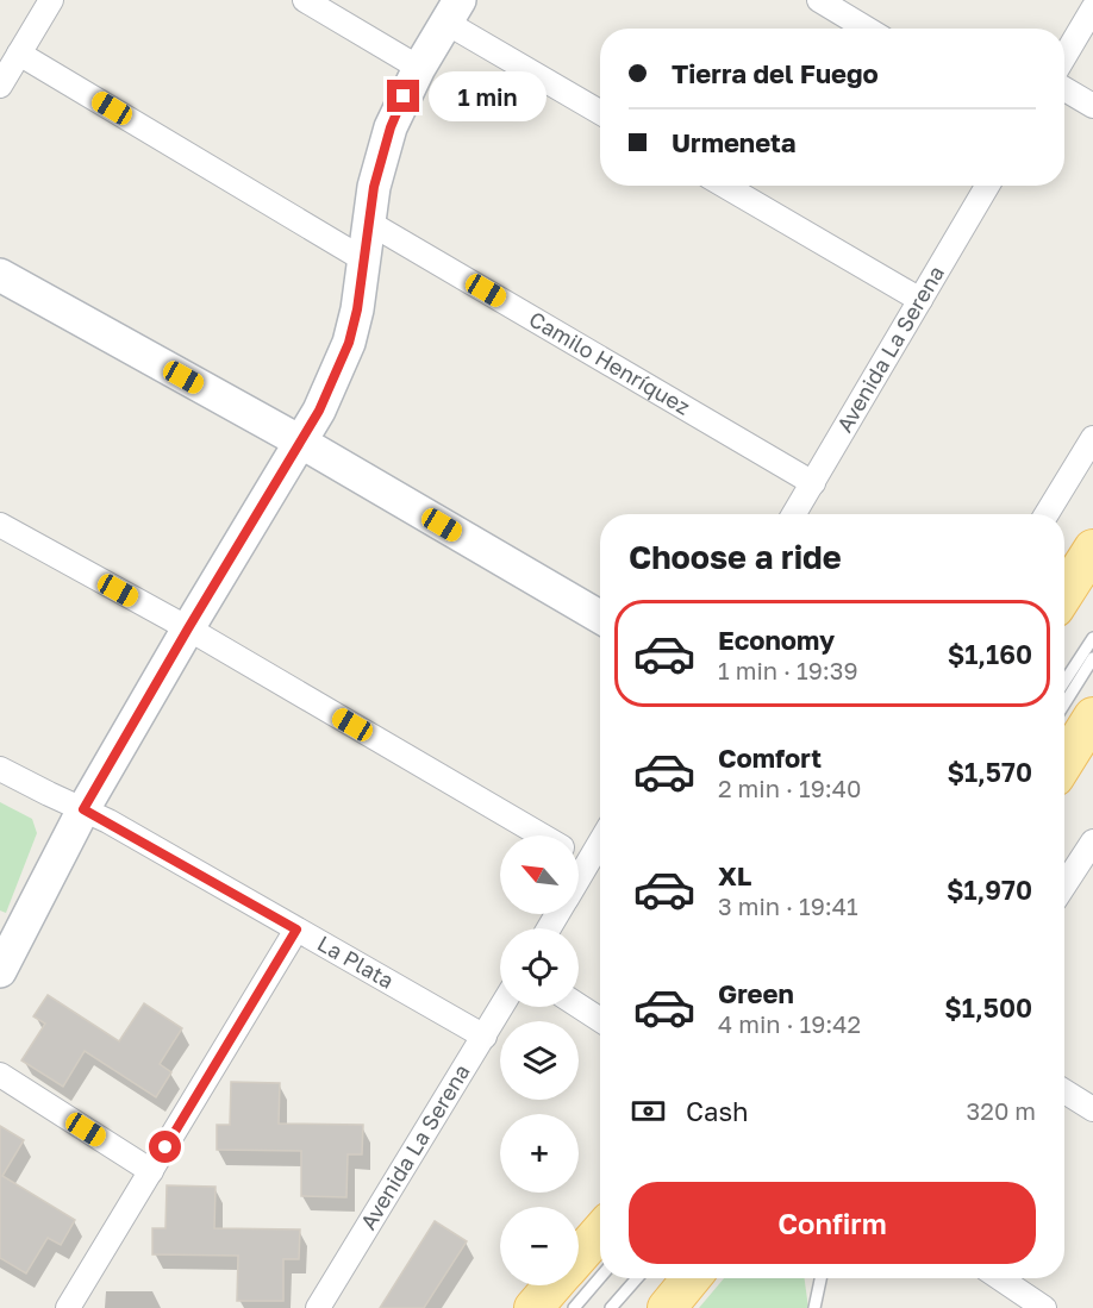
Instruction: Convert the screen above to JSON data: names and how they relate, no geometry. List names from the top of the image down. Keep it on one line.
{"streets":{"street":["Avenida La Serena","Camilo Henríquez","La Plata"]},"crossings":[["Avenida La Serena","Camilo Henríquez"],["Avenida La Serena","La Plata"]],"north":"top left","page":{"banner":["Tierra del Fuego","Urmeneta"],"bubble":"1 min","heading":"Choose a ride","list":[{"name":"Economy","note":"1 min · 19:39","value":"$1,160"},{"name":"Comfort","note":"2 min · 19:40","value":"$1,570"},{"name":"XL","note":"3 min · 19:41","value":"$1,970"},{"name":"Green","note":"4 min · 19:42","value":"$1,500"}],"map_buttons":["+","−"],"pay":["Cash","320 m"],"buttons":"Confirm"}}
